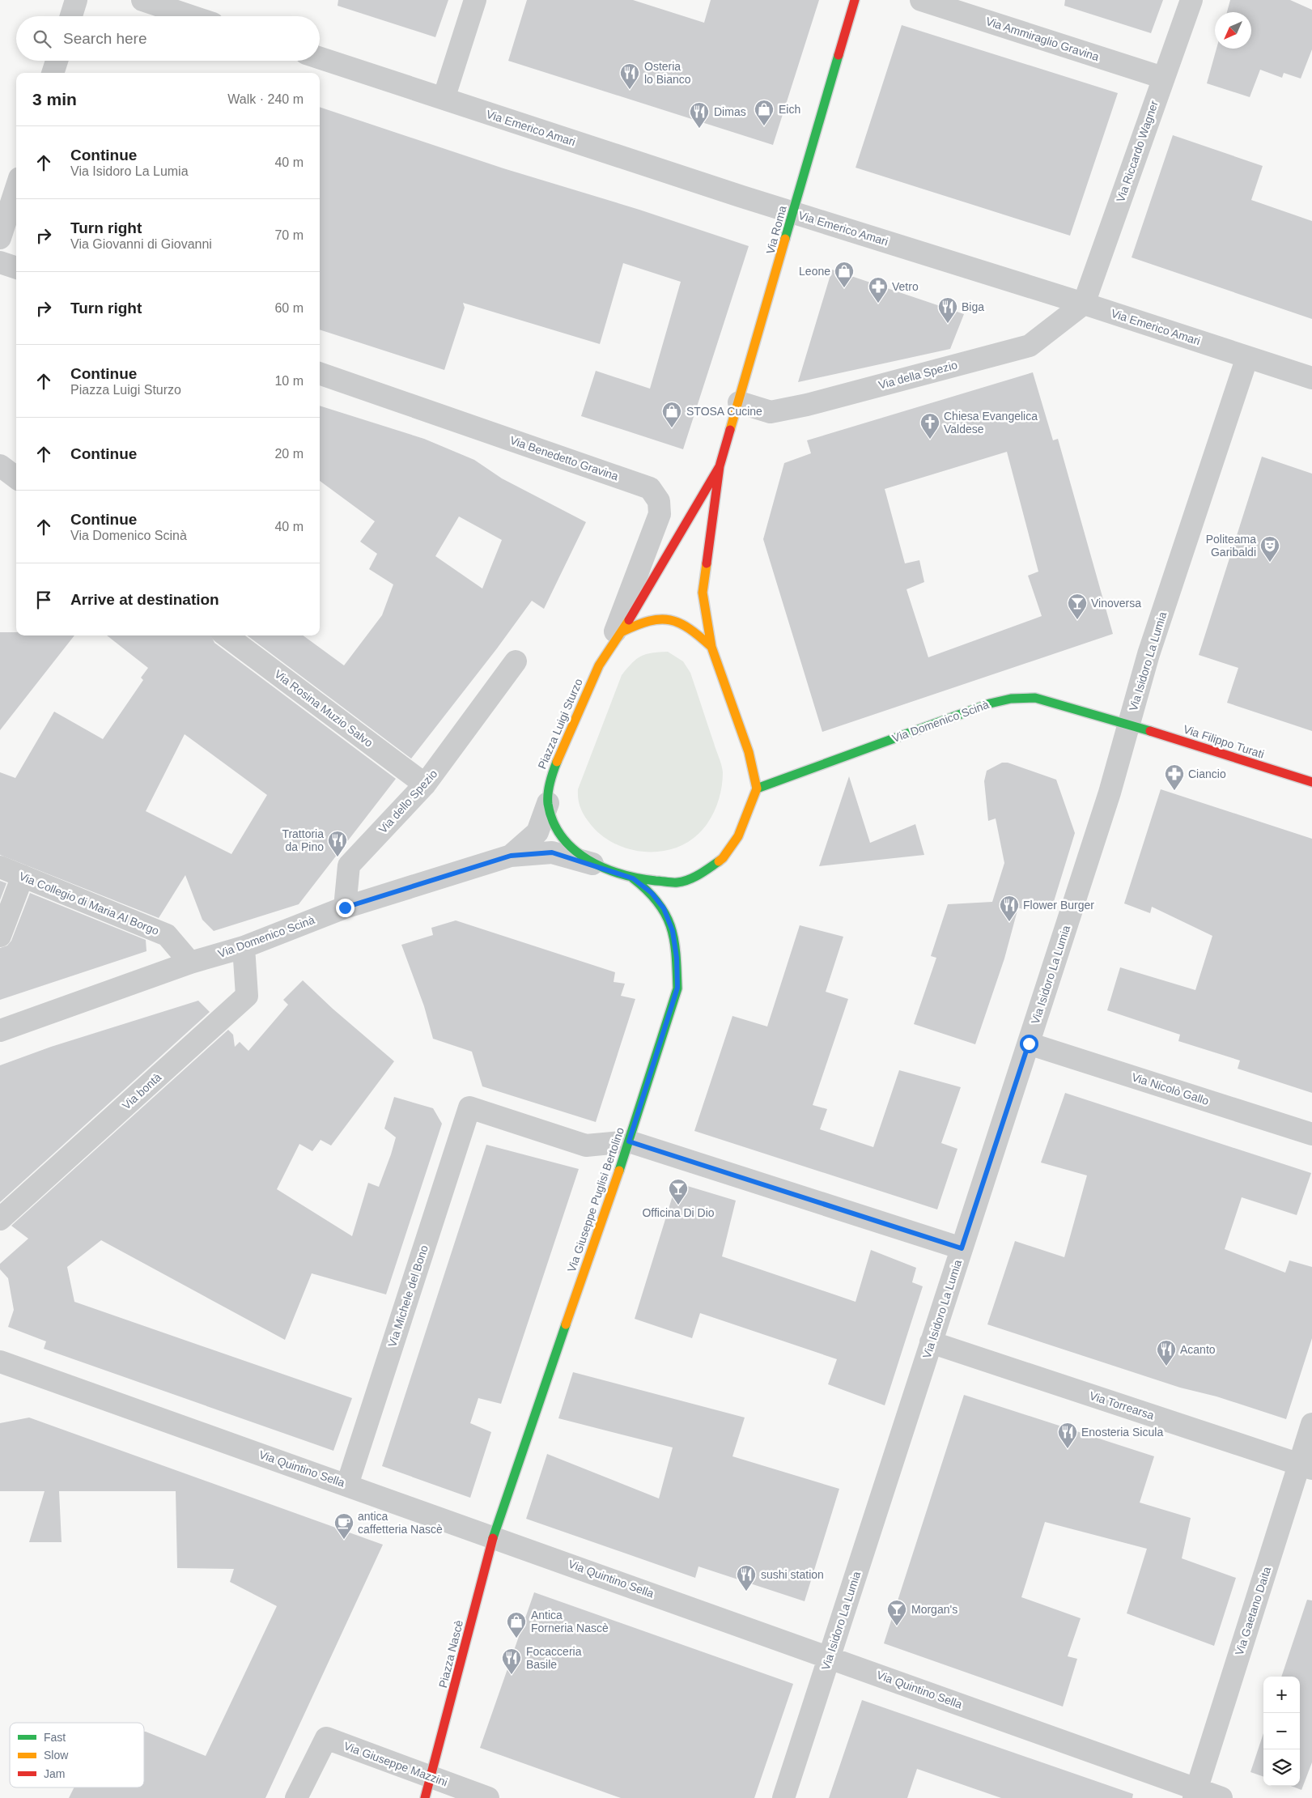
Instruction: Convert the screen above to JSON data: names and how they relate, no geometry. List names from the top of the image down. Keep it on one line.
{"streets":{"street":["Via Ammiraglio Gravina","Via Emerico Amari","Via Riccardo Wagner","Via Roma","Via della Spezio","Via Benedetto Gravina","Via Isidoro La Lumia","Via Rosina Muzio Salvo","Via Domenico Scinà","Piazza Luigi Sturzo","Via Filippo Turati","Via dello Spezio","Via Collegio di Maria Al Borgo","Via Nicolò Gallo","Via bontà","Via Giuseppe Puglisi Bertolino","Via Michele del Bono","Via Torrearsa","Via Quintino Sella","Via Gaetano Daita","Piazza Nascè","Via Giuseppe Mazzini"]},"crossings":[["Via Ammiraglio Gravina","Via Riccardo Wagner"],["Via Emerico Amari","Via Riccardo Wagner"],["Via Emerico Amari","Via Roma"],["Via Emerico Amari","Via della Spezio"],["Via Emerico Amari","Via Isidoro La Lumia"],["Via Riccardo Wagner","Via della Spezio"],["Via Roma","Via della Spezio"],["Via Roma","Piazza Luigi Sturzo"],["Via Benedetto Gravina","Piazza Luigi Sturzo"],["Via Isidoro La Lumia","Via Domenico Scinà"],["Via Isidoro La Lumia","Via Filippo Turati"],["Via Isidoro La Lumia","Via Nicolò Gallo"],["Via Isidoro La Lumia","Via Torrearsa"],["Via Isidoro La Lumia","Via Quintino Sella"],["Via Rosina Muzio Salvo","Via dello Spezio"],["Via Domenico Scinà","Piazza Luigi Sturzo"],["Via Domenico Scinà","Via Filippo Turati"],["Via Domenico Scinà","Via dello Spezio"],["Via Domenico Scinà","Via Collegio di Maria Al Borgo"],["Via Domenico Scinà","Via bontà"],["Piazza Luigi Sturzo","Via Giuseppe Puglisi Bertolino"],["Via Giuseppe Puglisi Bertolino","Via Michele del Bono"],["Via Giuseppe Puglisi Bertolino","Via Quintino Sella"],["Via Giuseppe Puglisi Bertolino","Piazza Nascè"],["Via Michele del Bono","Via Quintino Sella"],["Via Torrearsa","Via Gaetano Daita"],["Via Quintino Sella","Via Gaetano Daita"],["Via Quintino Sella","Piazza Nascè"],["Piazza Nascè","Via Giuseppe Mazzini"]],"places":{"restaurant":["Osteria lo Bianco","Dimas","Biga","Trattoria da Pino","Flower Burger","Acanto","Enosteria Sicula","sushi station","Focacceria Basile"],"shop":["Eich","Leone","STOSA Cucine","Antica Forneria Nascè"],"pharmacy":["Vetro","Ciancio"],"church":["Chiesa Evangelica Valdese"],"theatre":["Politeama Garibaldi"],"bar":["Vinoversa","Officina Di Dio","Morgan's"],"cafe":["antica caffetteria Nascè"]},"legend":["Fast","Slow","Jam"],"north":"bottom left","page":{"search":"Search here","heading":["3 min","Walk · 240 m"],"list":[["Continue","Via Isidoro La Lumia","40 m"],["Turn right","Via Giovanni di Giovanni","70 m"],["Turn right","60 m"],["Continue","Piazza Luigi Sturzo","10 m"],["Continue","20 m"],["Continue","Via Domenico Scinà","40 m"],"Arrive at destination"],"map_buttons":["+","−"]}}
